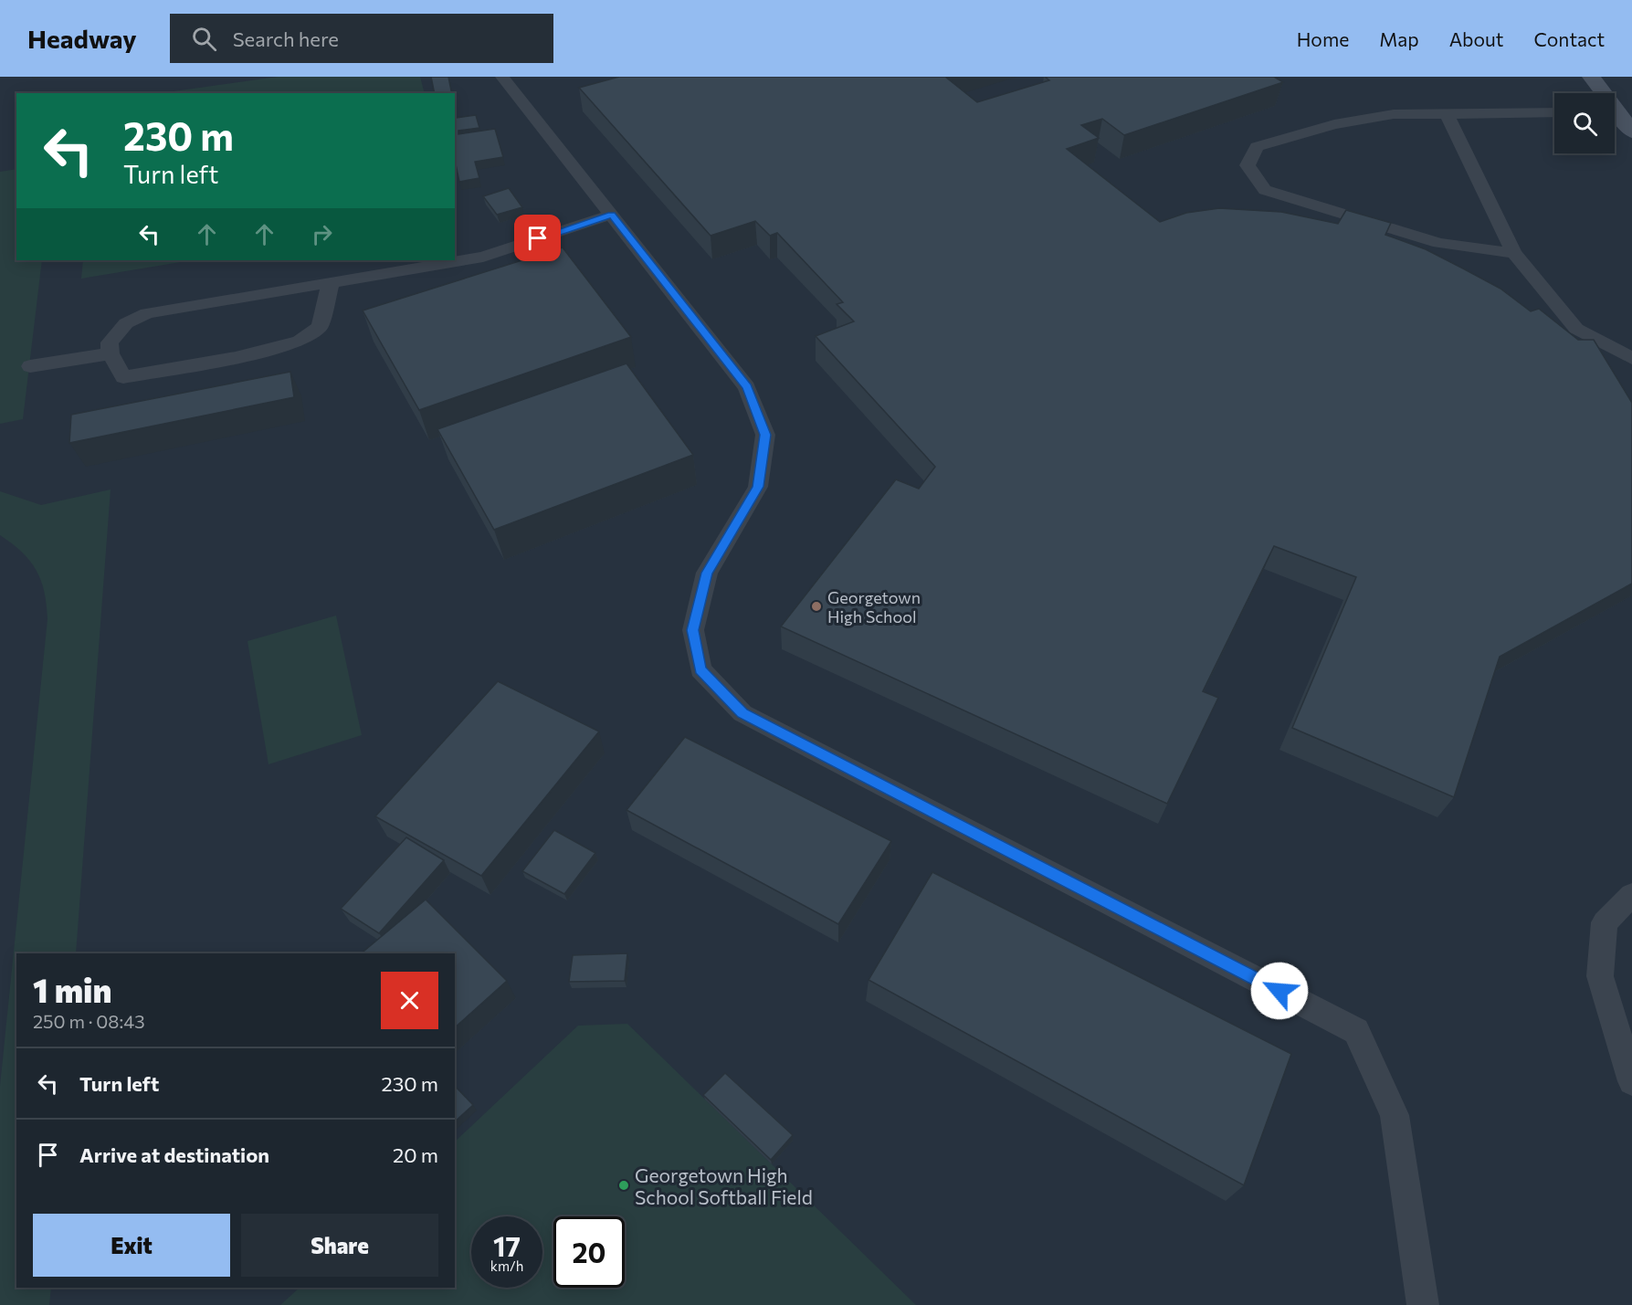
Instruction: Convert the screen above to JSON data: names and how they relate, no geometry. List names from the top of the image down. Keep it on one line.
{"places":["Georgetown High School","Georgetown High School Softball Field"],"page":{"header":"Headway","search":"Search here","nav":["Home","Map","About","Contact"],"turn":["230 m","Turn left"],"heading":["1 min","250 m · 08:43"],"list":[{"name":"Turn left","value":"230 m"},{"name":"Arrive at destination","value":"20 m"}],"buttons":["Exit","Share"],"speed":"17 km/h","limit":"20"}}
